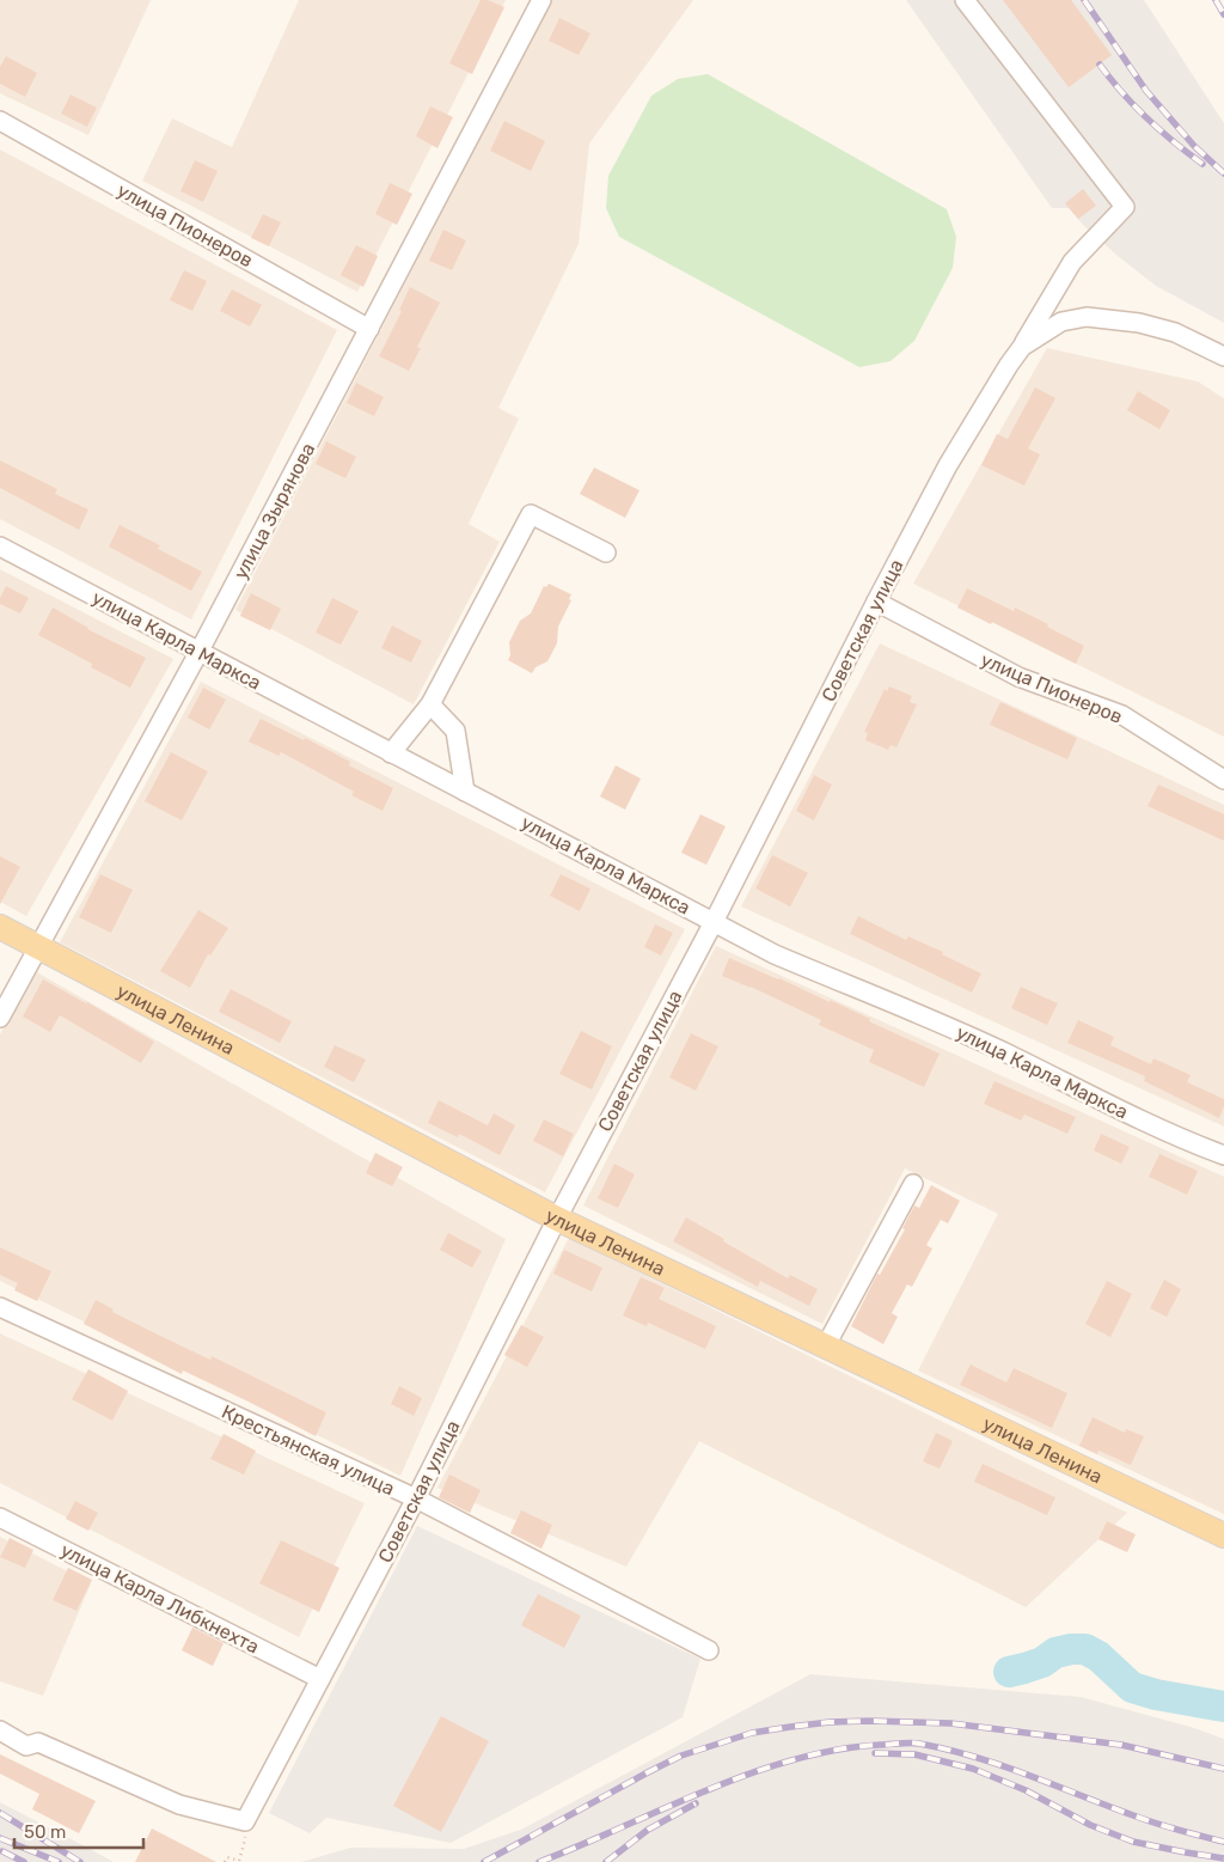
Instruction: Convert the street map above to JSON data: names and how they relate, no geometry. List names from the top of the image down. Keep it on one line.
{"streets":{"main road":["улица Ленина"],"street":["улица Пионеров","улица Зырянова","Советская улица","улица Карла Маркса","Крестьянская улица","улица Карла Либкнехта"]},"crossings":[["улица Пионеров","улица Зырянова"],["улица Пионеров","Советская улица"],["улица Зырянова","улица Карла Маркса"],["улица Зырянова","улица Ленина"],["Советская улица","улица Карла Маркса"],["Советская улица","улица Ленина"],["Советская улица","Крестьянская улица"],["Советская улица","улица Карла Либкнехта"]],"scale_bar":"50 m"}
